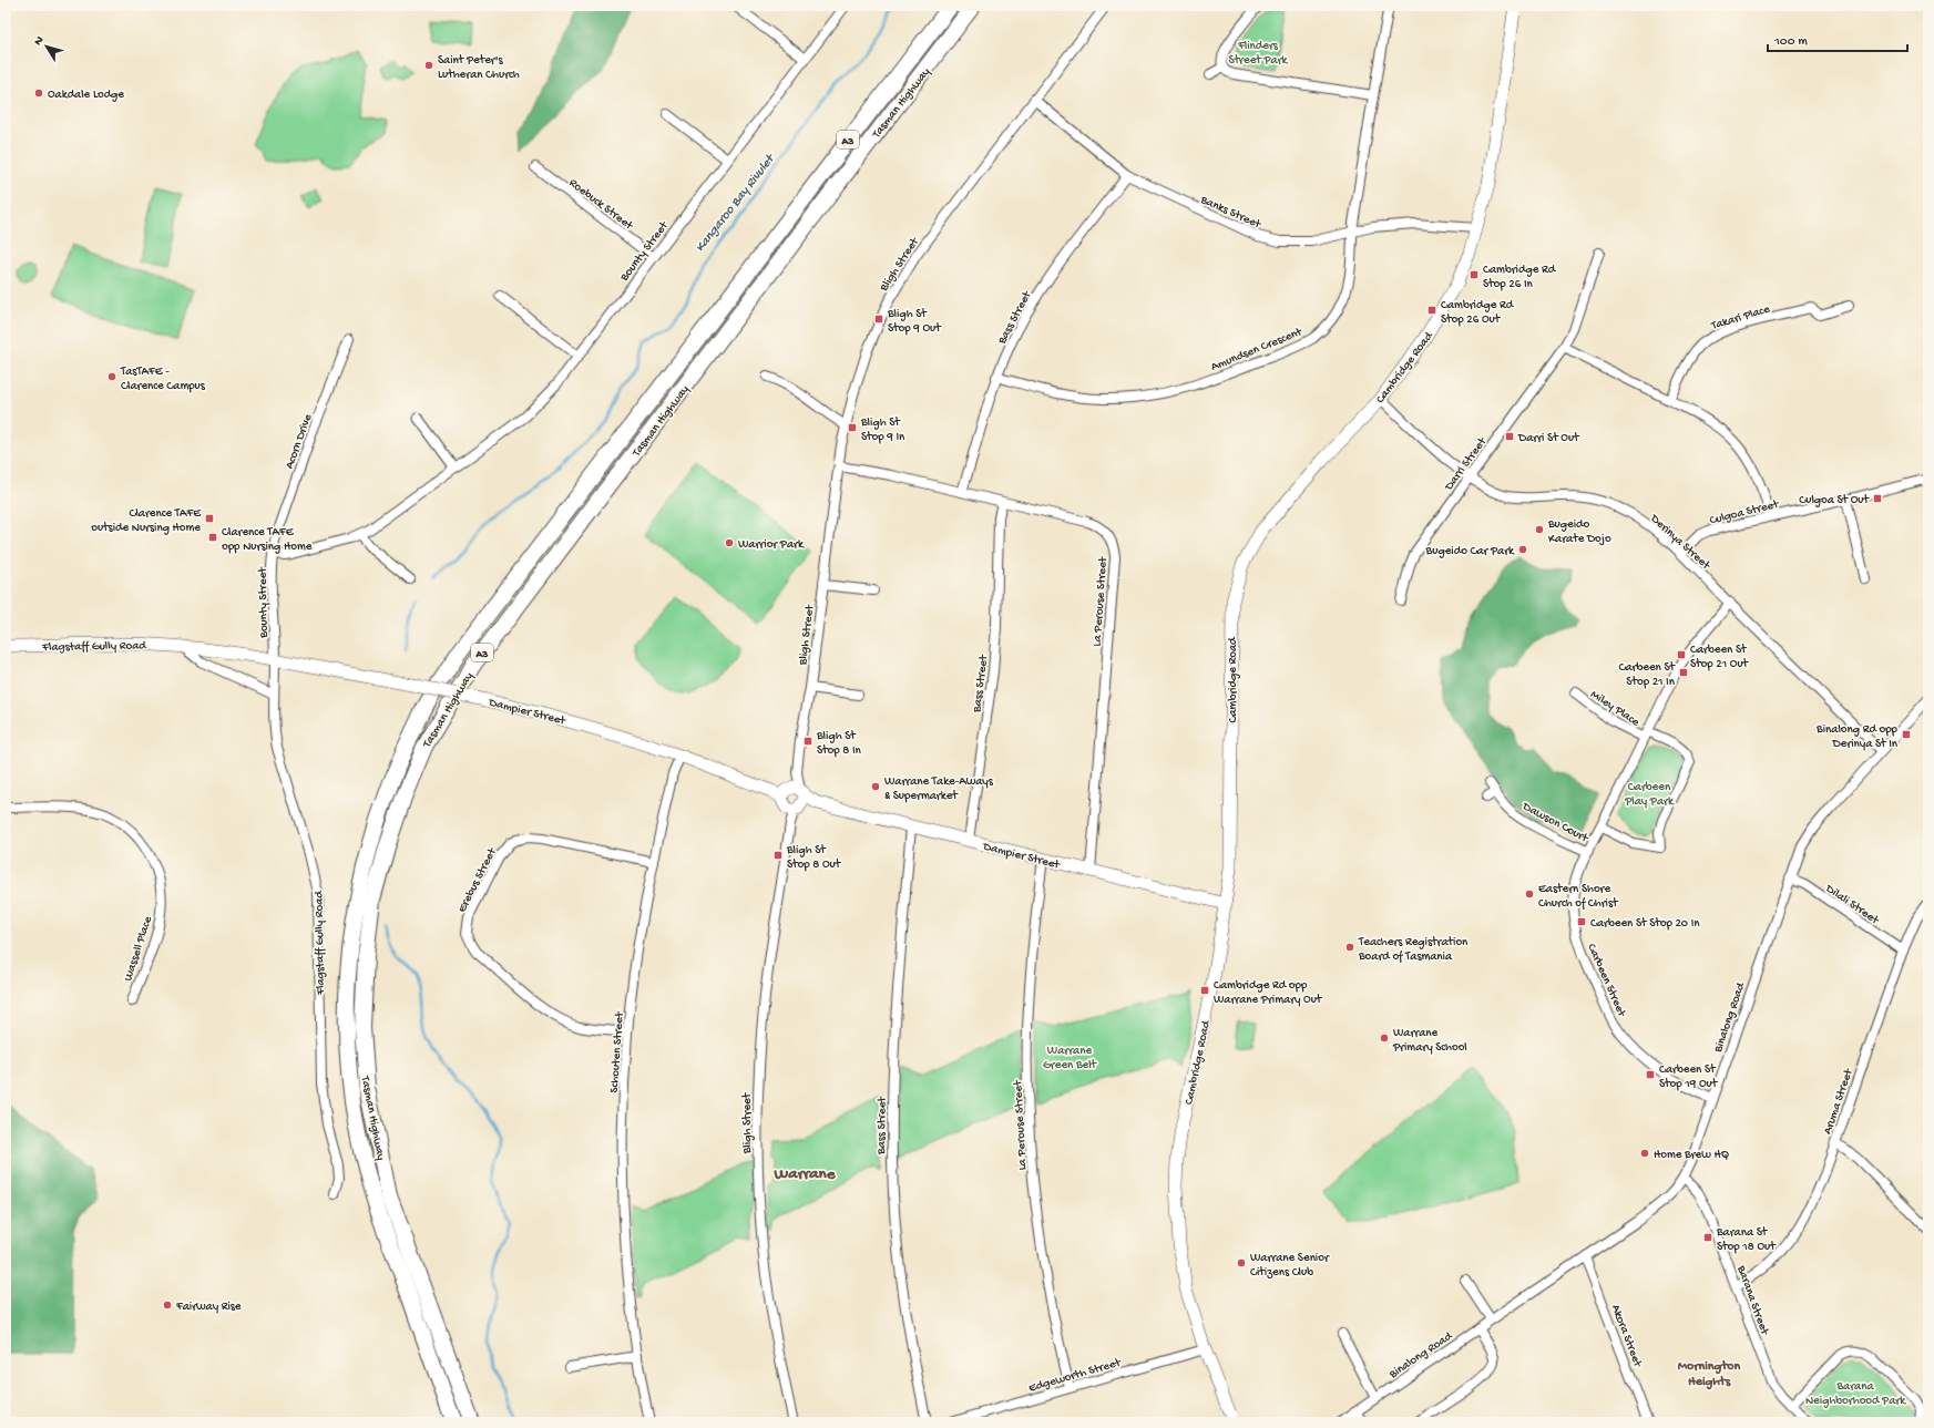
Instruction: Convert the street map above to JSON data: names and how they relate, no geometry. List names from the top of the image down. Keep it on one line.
{"streets":{"highway":["Tasman Highway","A3"],"main road":["Cambridge Road","Flagstaff Gully Road","Dampier Street"],"street":["Roebuck Street","Banks Street","Bounty Street","Bligh Street","Takari Place","Bass Street","Amundsen Crescent","Acorn Drive","Darri Street","Culgoa Street","Derinya Street","La Perouse Street","Miley Place","Dawson Court","Erebus Street","Dilali Street","Wassell Place","Carbeen Street","Binalong Road","Schouten Street","Aruma Street","Barana Street","Akora Street","Edgeworth Street"]},"crossings":[["Roebuck Street","Bounty Street"],["Banks Street","Bligh Street"],["Banks Street","Bass Street"],["Banks Street","Amundsen Crescent"],["Banks Street","Cambridge Road"],["Bounty Street","Acorn Drive"],["Bounty Street","Flagstaff Gully Road"],["Bounty Street","Dampier Street"],["Bligh Street","La Perouse Street"],["Bligh Street","Dampier Street"],["Bass Street","Amundsen Crescent"],["Bass Street","La Perouse Street"],["Bass Street","Dampier Street"],["Cambridge Road","Derinya Street"],["Cambridge Road","Dampier Street"],["Cambridge Road","Edgeworth Street"],["Darri Street","Derinya Street"],["Culgoa Street","Derinya Street"],["Derinya Street","Carbeen Street"],["Derinya Street","Binalong Road"],["La Perouse Street","Dampier Street"],["La Perouse Street","Edgeworth Street"],["Flagstaff Gully Road","Dampier Street"],["Miley Place","Carbeen Street"],["Dampier Street","Schouten Street"],["Dawson Court","Carbeen Street"],["Erebus Street","Schouten Street"],["Dilali Street","Binalong Road"],["Dilali Street","Aruma Street"],["Carbeen Street","Binalong Road"],["Binalong Road","Barana Street"],["Binalong Road","Akora Street"],["Aruma Street","Barana Street"]],"districts":["Warrane","Mornington Heights"],"water":["Kangaroo Bay Rivulet"],"parks":["Flinders Street Park","Carbeen Play Park","Warrane Green Belt","Barana Neighborhood Park"],"places":{"other":["Saint Peter's Lutheran Church","Oakdale Lodge","TasTAFE - Clarence Campus","Bugeido Karate Dojo","Warrior Park","Bugeido Car Park","Warrane Take-Aways & Supermarket","Eastern Shore Church of Christ","Teachers Registration Board of Tasmania","Warrane Primary School","Home Brew HQ","Warrane Senior Citizens Club","Fairway Rise"],"transit":["Cambridge Rd Stop 26 In","Cambridge Rd Stop 26 Out","Bligh St Stop 9 Out","Bligh St Stop 9 In","Darri St Out","Culgoa St Out","Clarence TAFE outside Nursing Home","Clarence TAFE opp Nursing Home","Carbeen St Stop 21 Out","Carbeen St Stop 21 In","Binalong Rd opp Derinya St In","Bligh St Stop 8 In","Bligh St Stop 8 Out","Carbeen St Stop 20 In","Cambridge Rd opp Warrane Primary Out","Carbeen St Stop 19 Out","Barana St Stop 18 Out"]},"scale_bar":"100 m","north":"top left"}
